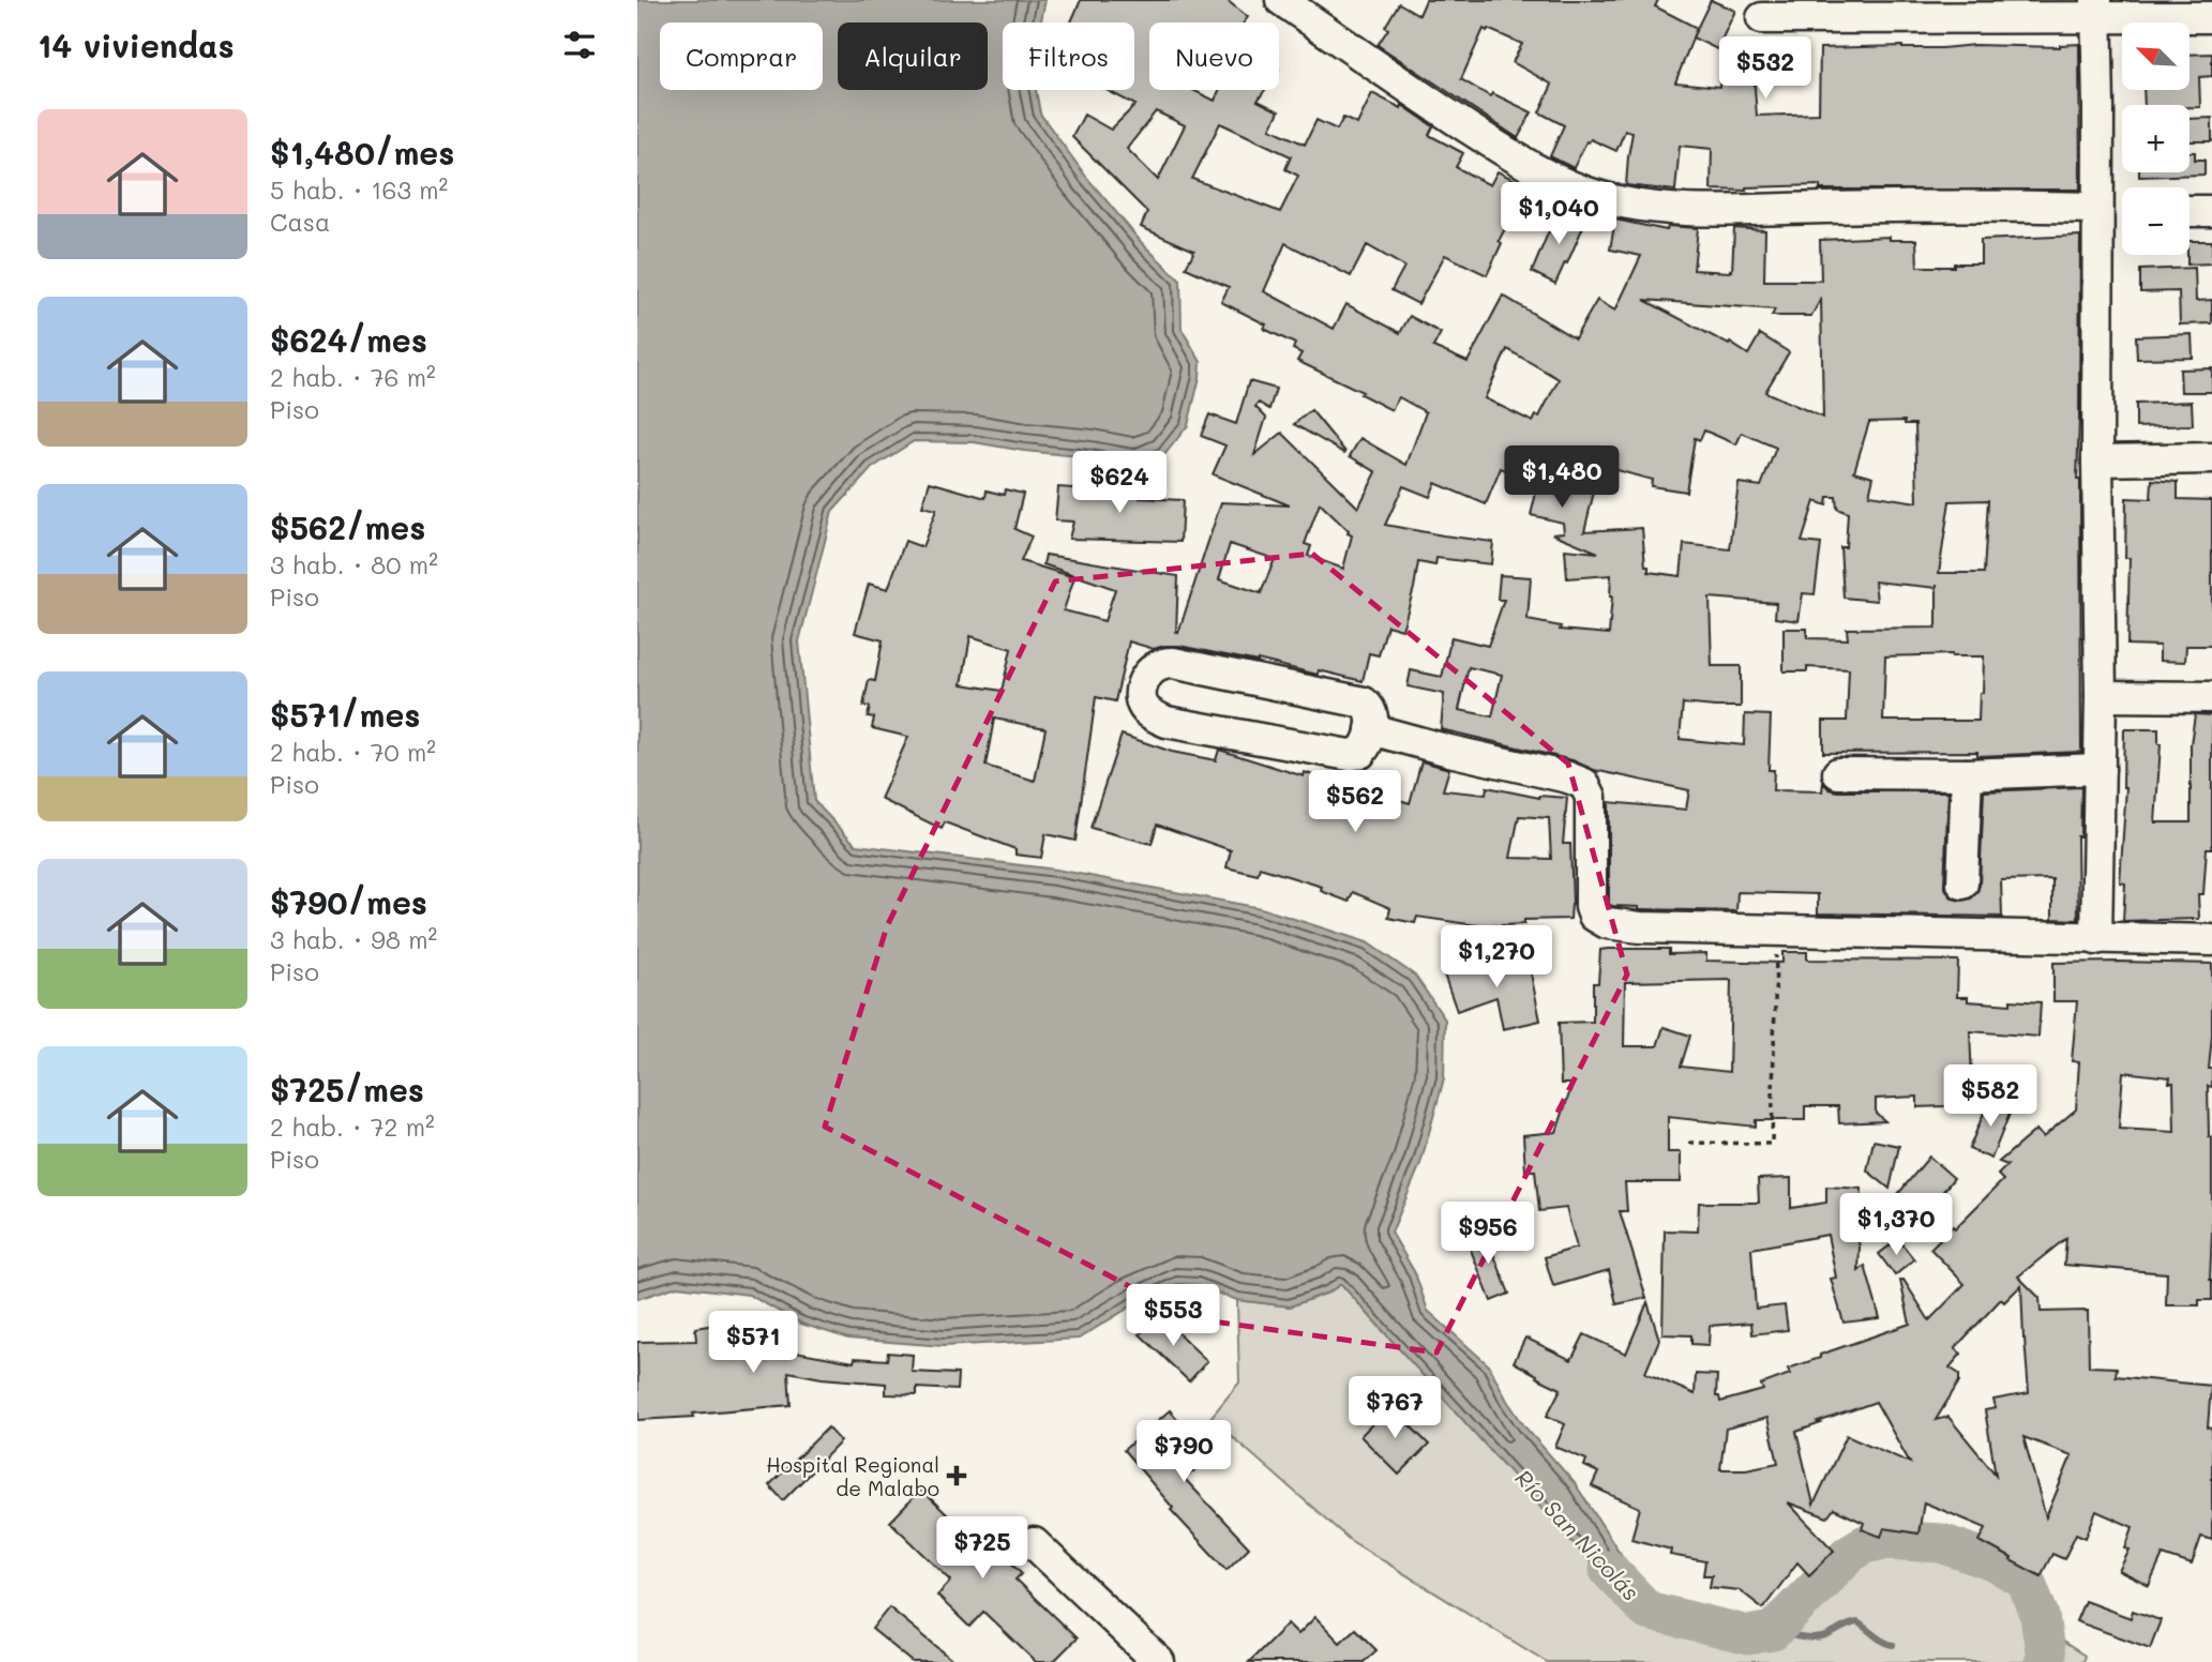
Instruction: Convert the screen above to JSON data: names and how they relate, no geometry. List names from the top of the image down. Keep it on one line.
{"water":["Río San Nicolás"],"places":{"health":["Hospital Regional de Malabo"]},"north":"top left","page":{"heading":"14 viviendas","map_buttons":["+","−"],"chip":["Comprar","Alquilar","Filtros","Nuevo"],"price":["$532","$1,040","$1,480","$624","$562","$1,270","$582","$1,370","$956","$553","$571","$767","$790","$725"],"list":[{"name":"$1,480/mes","note":"5 hab. · 163 m² · Casa"},{"name":"$624/mes","note":"2 hab. · 76 m² · Piso"},{"name":"$562/mes","note":"3 hab. · 80 m² · Piso"},{"name":"$571/mes","note":"2 hab. · 70 m² · Piso"},{"name":"$790/mes","note":"3 hab. · 98 m² · Piso"},{"name":"$725/mes","note":"2 hab. · 72 m² · Piso"}]}}
